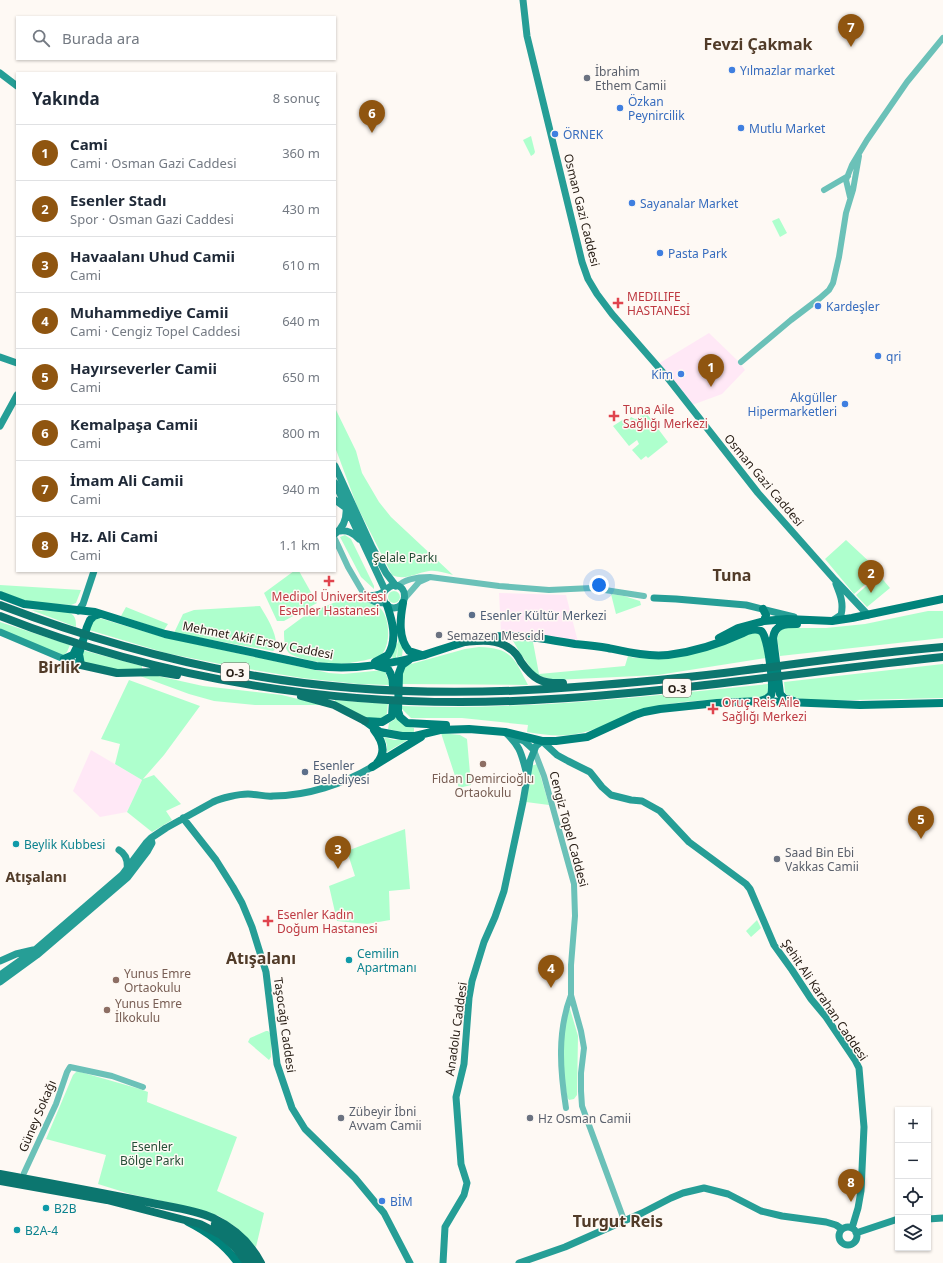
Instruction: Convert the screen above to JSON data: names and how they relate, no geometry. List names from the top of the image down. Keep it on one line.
{"streets":{"highway":["O-3"],"main road":["Osman Gazi Caddesi","Mehmet Akif Ersoy Caddesi","Şehit Ali Karahan Caddesi","Taşocağı Caddesi","Anadolu Caddesi"],"street":["Cengiz Topel Caddesi","Güney Sokağı"]},"districts":["Fevzi Çakmak","Tuna","Birlik","Atışalanı","Atışalanı","Turgut Reis"],"parks":["Şelale Parkı","Esenler Bölge Parkı"],"places":{"other":["Yılmazlar market","İbrahim Ethem Camii","Özkan Peynircilik","Mutlu Market","ÖRNEK","Sayanalar Market","Pasta Park","Kardeşler","qri","Kim","Akgüller Hipermarketleri","Esenler Kültür Merkezi","Semazen Mescidi","Fidan Demircioğlu Ortaokulu","Esenler Belediyesi","Beylik Kubbesi","Saad Bin Ebi Vakkas Camii","Cemilin Apartmanı","Yunus Emre Ortaokulu","Yunus Emre İlkokulu","Zübeyir İbni Avvam Camii","Hz Osman Camii","BİM","B2B","B2A-4"],"health":["MEDILIFE HASTANESİ","Tuna Aile Sağlığı Merkezi","Medipol Üniversitesi Esenler Hastanesi","Oruç Reis Aile Sağlığı Merkezi","Esenler Kadın Doğum Hastanesi"]},"page":{"pins":["7","6","1","2","5","3","4","8"],"search":"Burada ara","heading":["Yakında","8 sonuç"],"list":[{"mark":"1","name":"Cami","note":"Cami · Osman Gazi Caddesi","value":"360 m"},{"mark":"2","name":"Esenler Stadı","note":"Spor · Osman Gazi Caddesi","value":"430 m"},{"mark":"3","name":"Havaalanı Uhud Camii","note":"Cami","value":"610 m"},{"mark":"4","name":"Muhammediye Camii","note":"Cami · Cengiz Topel Caddesi","value":"640 m"},{"mark":"5","name":"Hayırseverler Camii","note":"Cami","value":"650 m"},{"mark":"6","name":"Kemalpaşa Camii","note":"Cami","value":"800 m"},{"mark":"7","name":"İmam Ali Camii","note":"Cami","value":"940 m"},{"mark":"8","name":"Hz. Ali Cami","note":"Cami","value":"1.1 km"}],"map_buttons":["+","−"]}}
